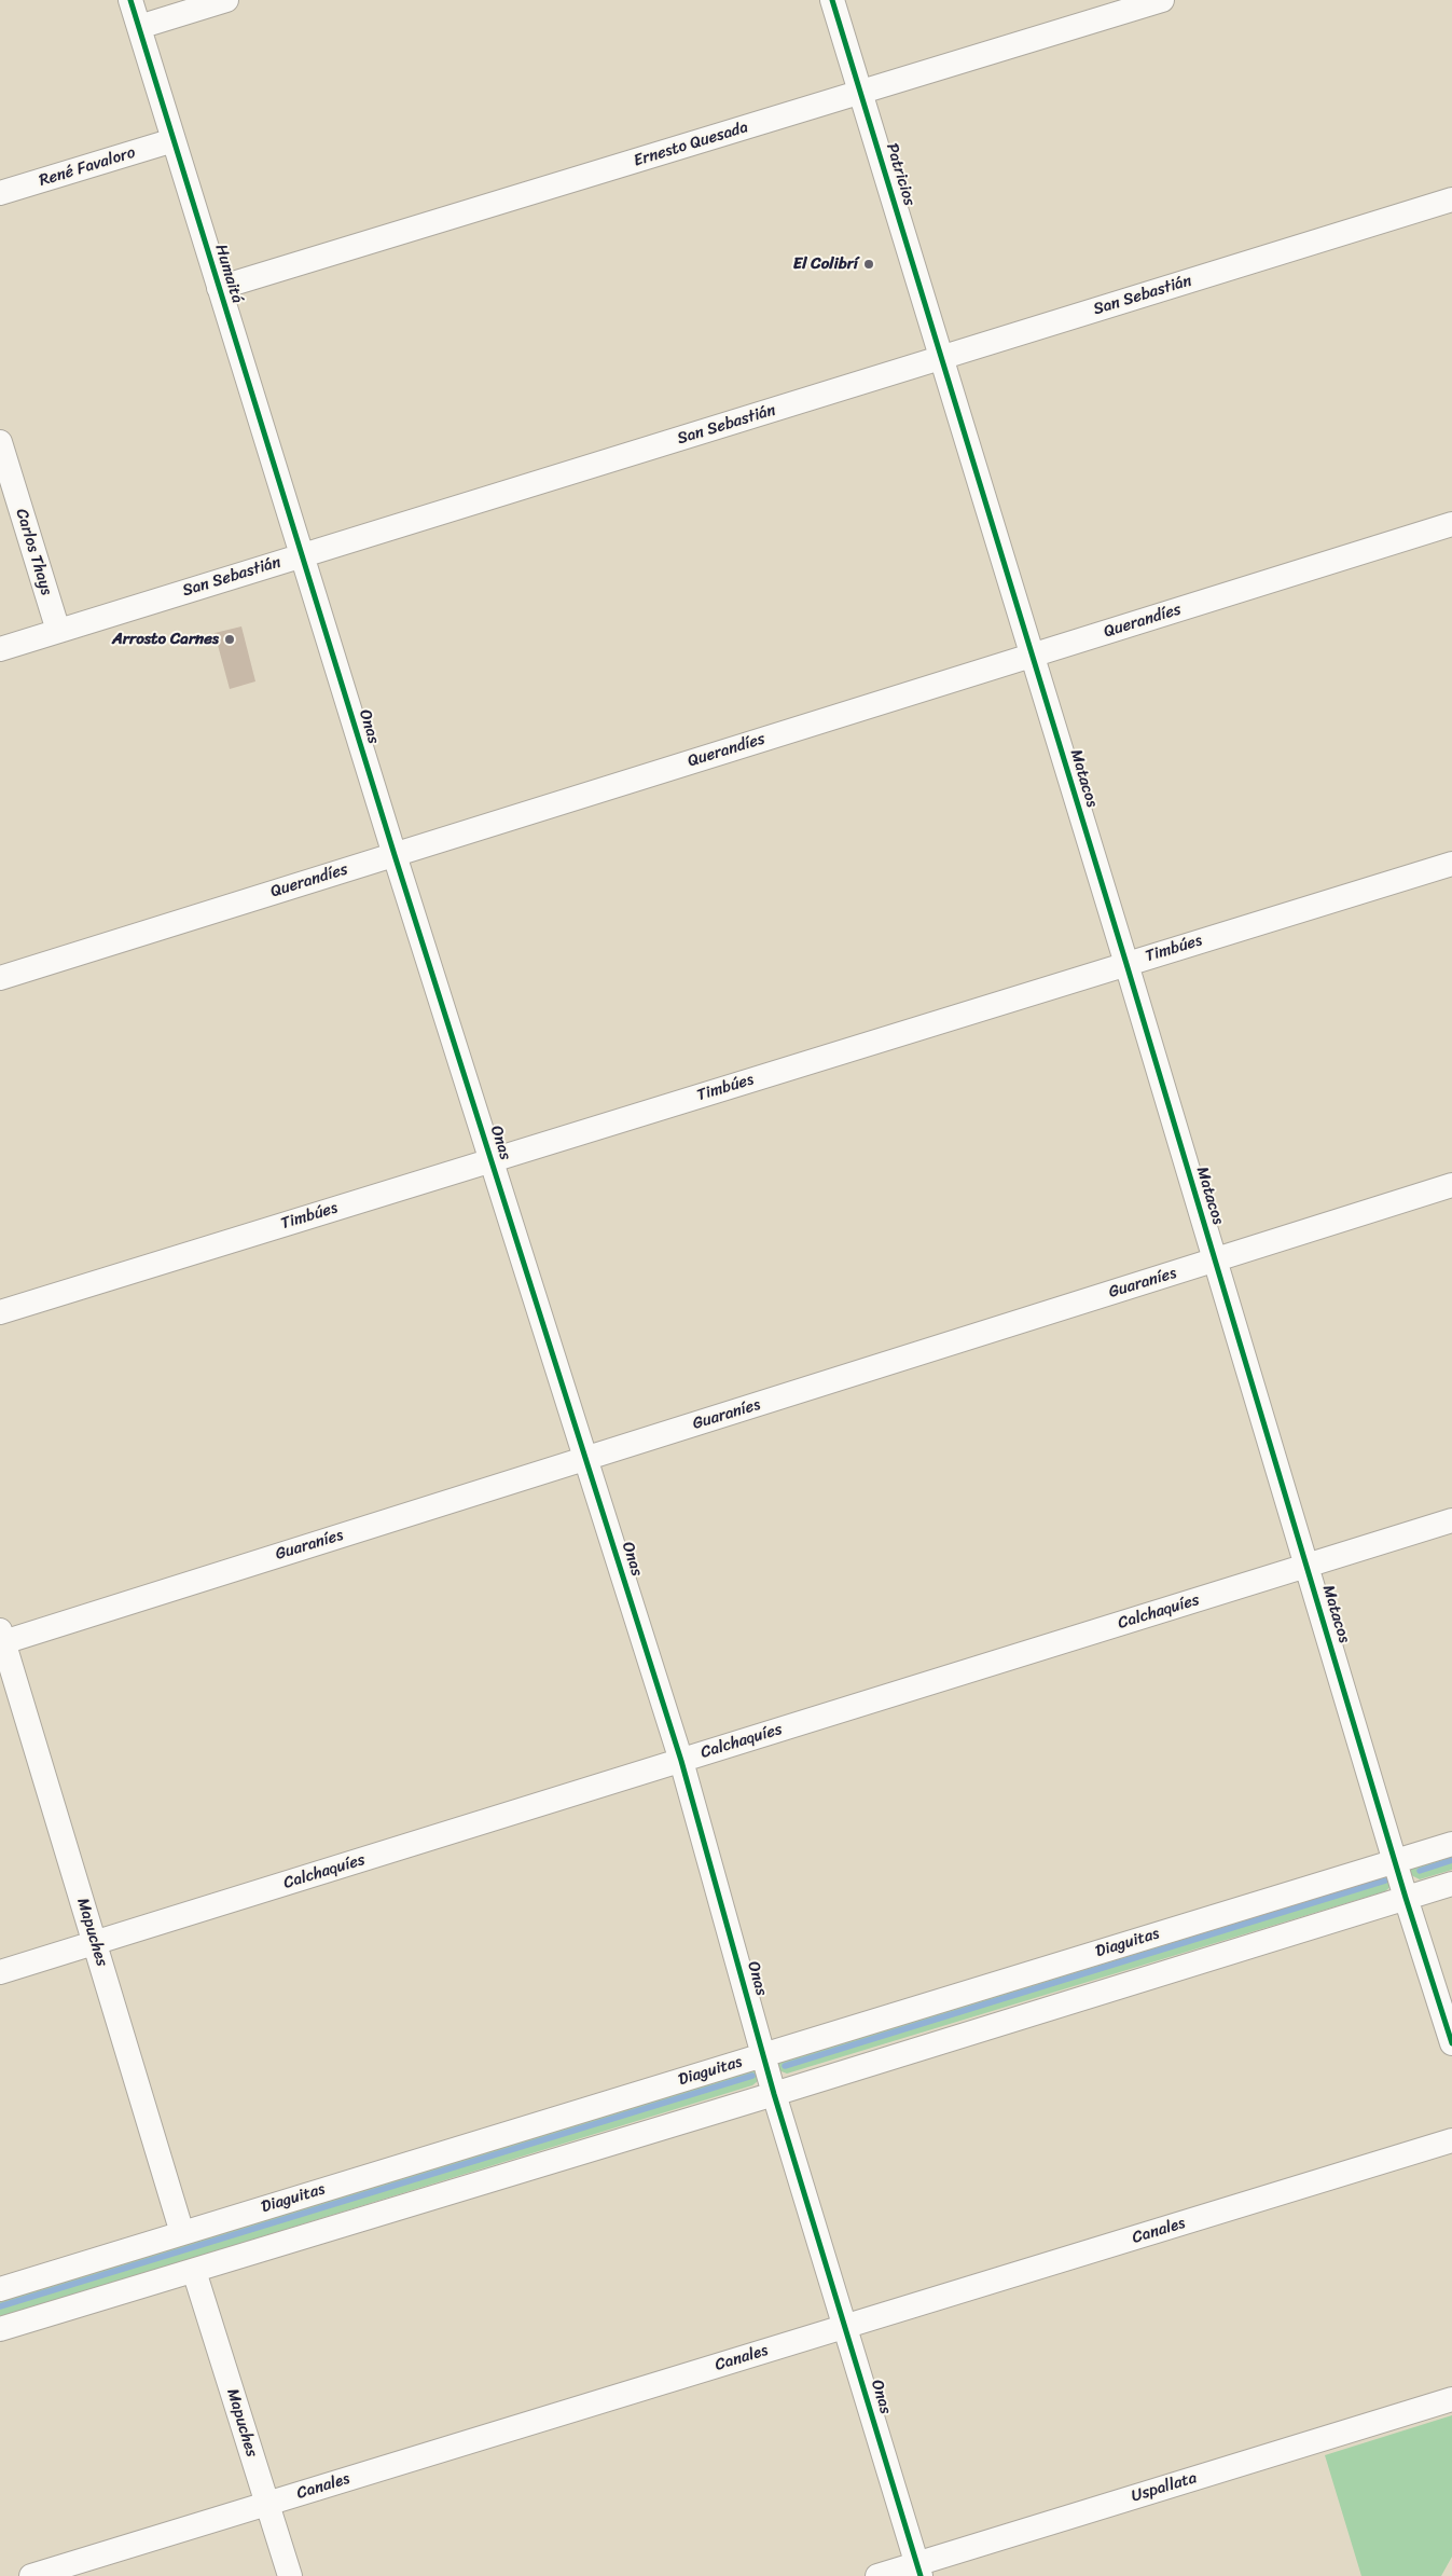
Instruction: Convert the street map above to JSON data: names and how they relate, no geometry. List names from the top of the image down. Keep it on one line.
{"streets":{"street":["Ernesto Quesada","René Favaloro","Patricios","Humaitá","San Sebastián","Carlos Thays","Querandíes","Onas","Matacos","Timbúes","Guaraníes","Calchaquíes","Mapuches","Diaguitas","Canales","Uspallata"]},"crossings":[["Ernesto Quesada","Patricios"],["Ernesto Quesada","Humaitá"],["René Favaloro","Humaitá"],["Patricios","San Sebastián"],["Patricios","Matacos"],["Humaitá","San Sebastián"],["Humaitá","Onas"],["San Sebastián","Carlos Thays"],["San Sebastián","Onas"],["San Sebastián","Matacos"],["Querandíes","Onas"],["Querandíes","Matacos"],["Onas","Timbúes"],["Onas","Guaraníes"],["Onas","Calchaquíes"],["Onas","Diaguitas"],["Onas","Canales"],["Onas","Uspallata"],["Matacos","Timbúes"],["Matacos","Guaraníes"],["Matacos","Calchaquíes"],["Matacos","Diaguitas"],["Guaraníes","Mapuches"],["Calchaquíes","Mapuches"],["Mapuches","Diaguitas"],["Mapuches","Canales"]],"places":["El Colibrí","Arrosto Carnes"]}
